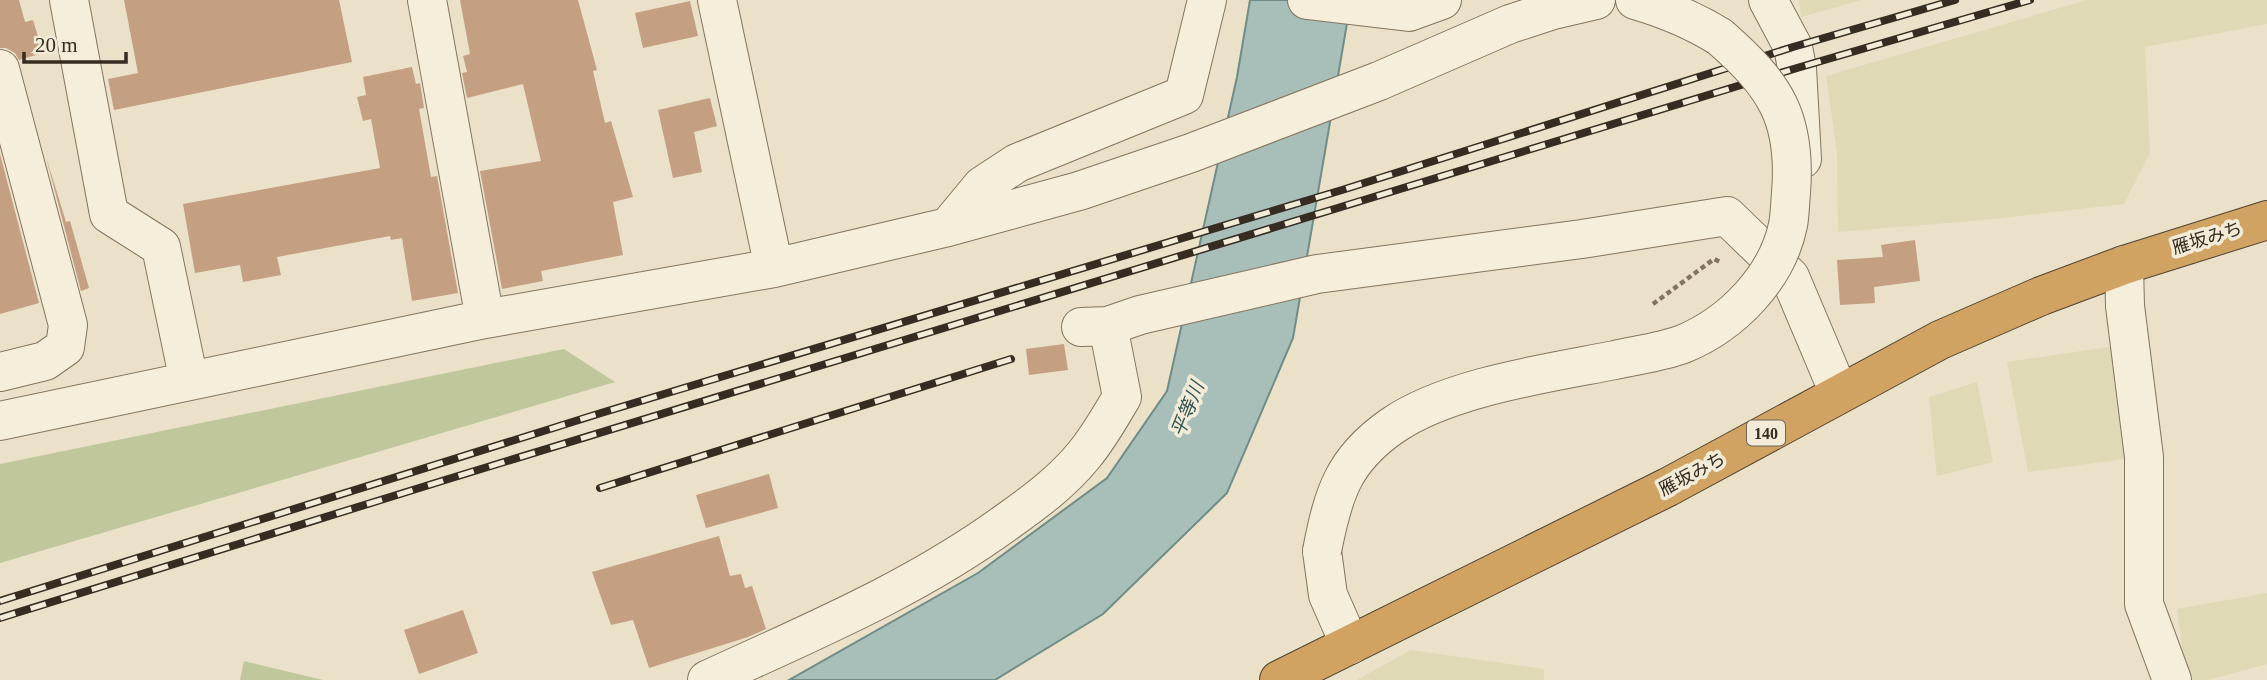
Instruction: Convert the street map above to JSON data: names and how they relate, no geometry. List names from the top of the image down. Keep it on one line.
{"streets":{"highway":["雁坂みち","140"]},"water":["平等川"],"scale_bar":"20 m"}
